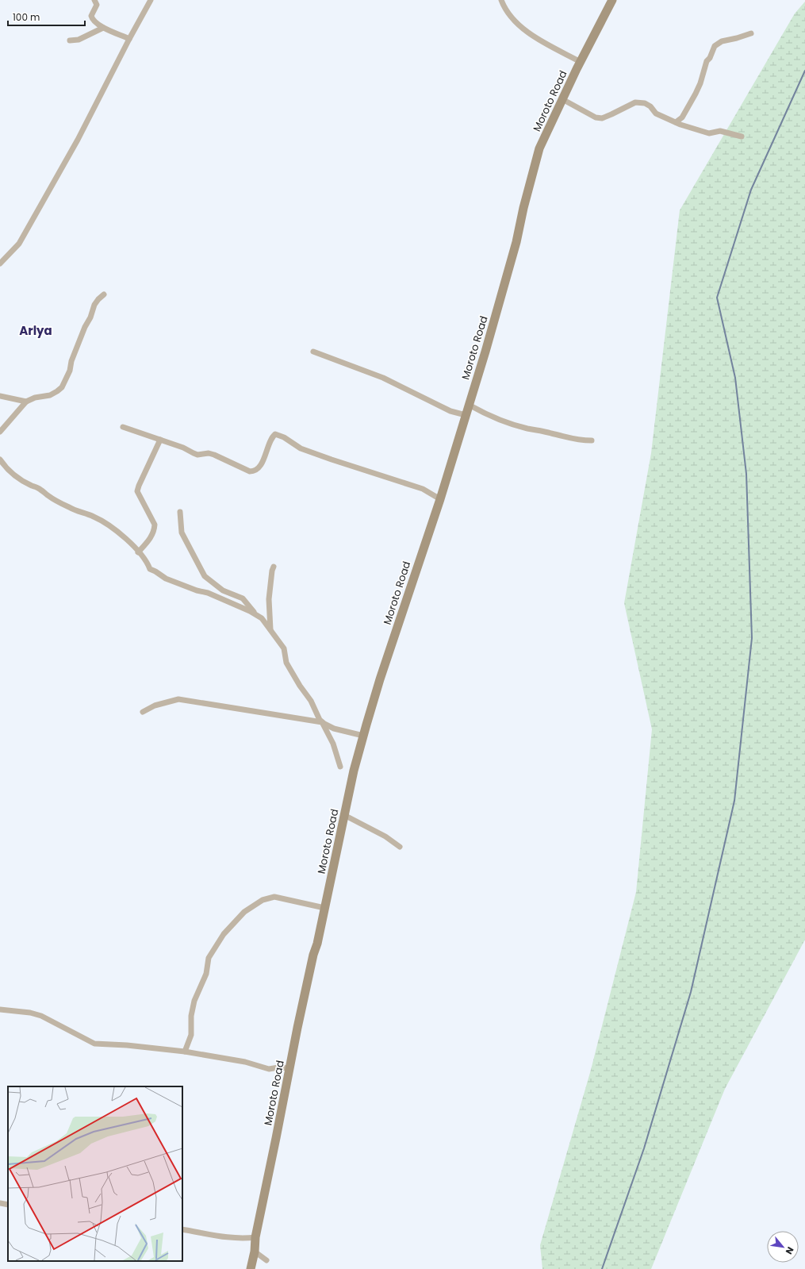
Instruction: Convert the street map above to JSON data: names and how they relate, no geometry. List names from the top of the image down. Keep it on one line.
{"streets":{"main road":["Moroto Road"]},"districts":["Arlya"],"scale_bar":"100 m","north":"bottom right"}
